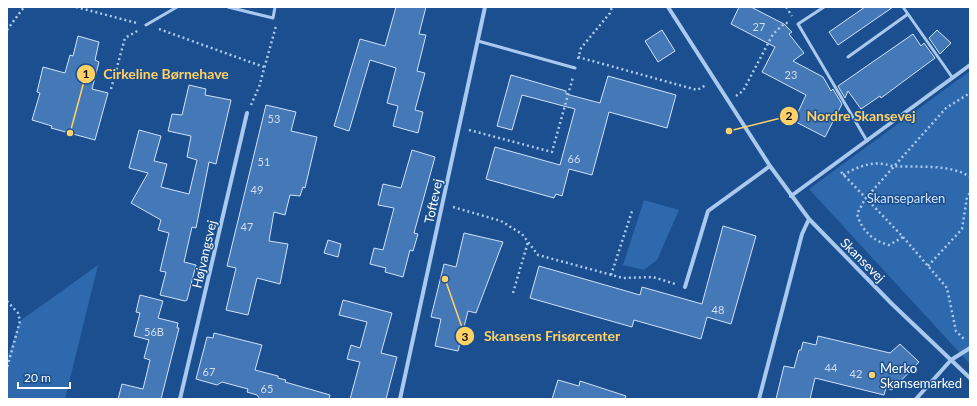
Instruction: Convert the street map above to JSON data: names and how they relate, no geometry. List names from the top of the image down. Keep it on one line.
{"streets":{"street":["Toftevej","Højvangsvej","Skansevej"]},"parks":["Skanseparken"],"places":["Nordre Skansevej","Cirkeline Børnehave","Skansens Frisørcenter","Merko Skansemarked"],"house_numbers":["27","23","53","66","51","49","47","48","56B","44","67","42","65"],"scale_bar":"20 m"}
